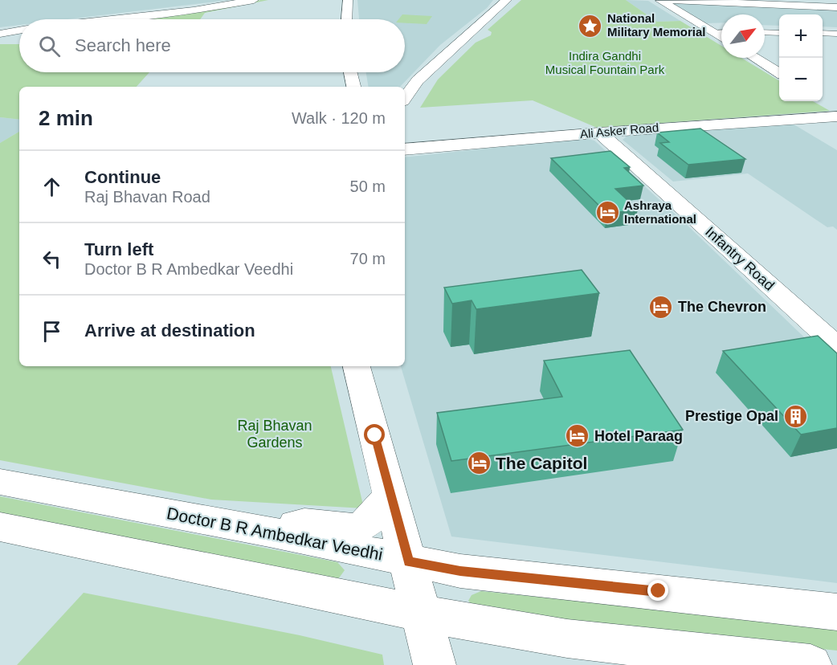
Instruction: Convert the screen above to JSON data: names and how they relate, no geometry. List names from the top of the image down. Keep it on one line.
{"streets":{"main road":["Ali Asker Road","Infantry Road","Doctor B R Ambedkar Veedhi"]},"crossings":[["Ali Asker Road","Infantry Road"]],"parks":["Indira Gandhi Musical Fountain Park","Raj Bhavan Gardens"],"places":{"place":["National Military Memorial"],"hotel":["Ashraya International","The Chevron","Hotel Paraag","The Capitol"],"building":["Prestige Opal"]},"north":"top right","page":{"map_buttons":["+","−"],"search":"Search here","heading":["2 min","Walk · 120 m"],"list":[["Continue","Raj Bhavan Road","50 m"],["Turn left","Doctor B R Ambedkar Veedhi","70 m"],"Arrive at destination"]}}
